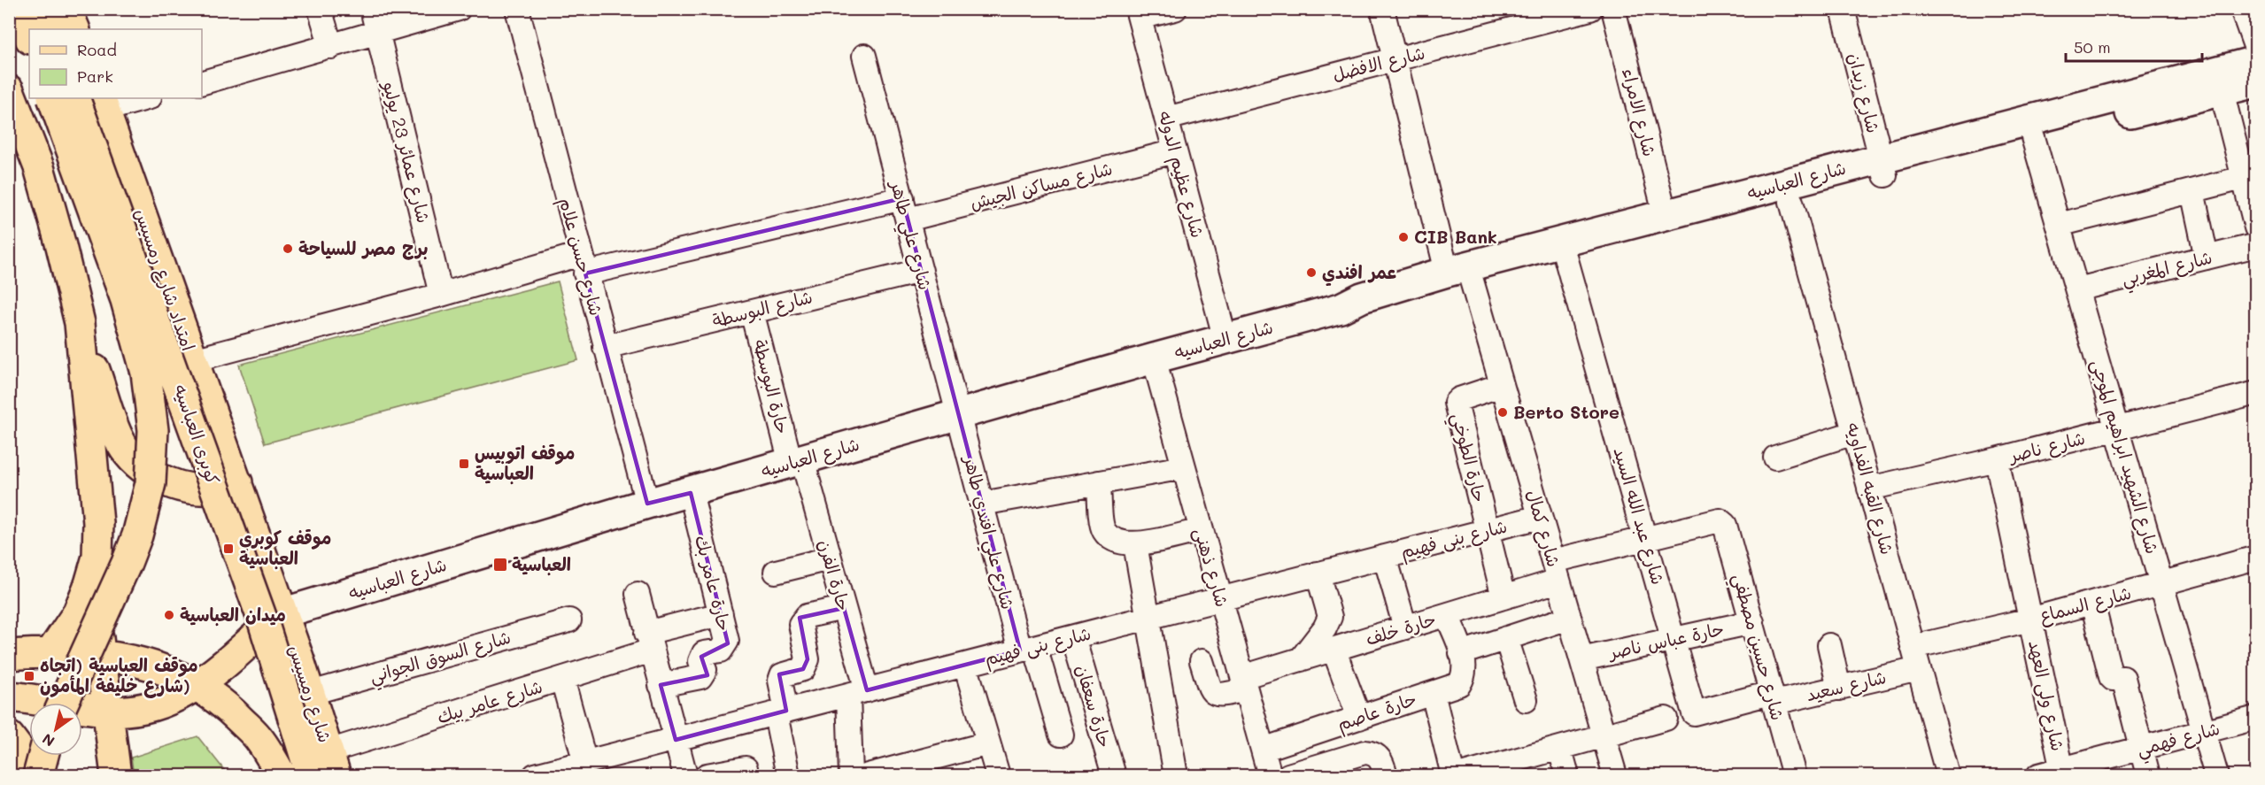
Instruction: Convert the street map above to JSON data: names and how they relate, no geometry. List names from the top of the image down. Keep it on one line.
{"streets":{"main road":["شارع العباسيه","امتداد شارع رمسيس","كوبرى العباسيه","شارع رمسيس"],"street":["شارع الافضل","شارع زيدان","شارع الامراء","شارع عمائر 23 يوليو","شارع عظيم الدوله","شارع مساكن الجيش","شارع علي طاهر","شارع حسن علام","شارع المغربي","شارع البوسطة","حارة البوسطة","شارع ناصر","شارع الشهيد ابراهيم الموجى","حارة الطوخي","شارع القبه الفداويه","شارع عبد الله السيد","شارع كمال","شارع علي افندي طاهر","شارع بنى فهيم","شارع ذهنى","حارة الفرن","حارة عامر بك","شارع السماع","حارة خلف","حارة عباس ناصر","شارع حسين مصطفي","شارع السوق الجواني","شارع سعيد","شارع ولى العهد","شارع عامر بيك","حارة سعفان","حارة عاصم","شارع فهمي"]},"crossings":[["شارع الافضل","شارع عظيم الدوله"],["شارع الافضل","شارع كمال"],["شارع زيدان","شارع العباسيه"],["شارع الامراء","شارع العباسيه"],["شارع عمائر 23 يوليو","شارع مساكن الجيش"],["شارع عظيم الدوله","شارع العباسيه"],["شارع عظيم الدوله","شارع مساكن الجيش"],["شارع العباسيه","شارع علي طاهر"],["شارع العباسيه","شارع حسن علام"],["شارع العباسيه","امتداد شارع رمسيس"],["شارع العباسيه","حارة البوسطة"],["شارع العباسيه","شارع الشهيد ابراهيم الموجى"],["شارع العباسيه","شارع القبه الفداويه"],["شارع العباسيه","شارع عبد الله السيد"],["شارع العباسيه","شارع كمال"],["شارع العباسيه","شارع علي افندي طاهر"],["شارع العباسيه","شارع ذهنى"],["شارع العباسيه","حارة الفرن"],["شارع العباسيه","حارة عامر بك"],["شارع العباسيه","شارع رمسيس"],["شارع مساكن الجيش","شارع علي طاهر"],["شارع مساكن الجيش","شارع حسن علام"],["شارع مساكن الجيش","امتداد شارع رمسيس"],["شارع علي طاهر","شارع البوسطة"],["شارع علي طاهر","شارع علي افندي طاهر"],["شارع حسن علام","شارع البوسطة"],["شارع المغربي","شارع الشهيد ابراهيم الموجى"],["امتداد شارع رمسيس","شارع رمسيس"],["شارع البوسطة","حارة البوسطة"],["حارة البوسطة","حارة الفرن"],["شارع ناصر","شارع الشهيد ابراهيم الموجى"],["شارع ناصر","شارع القبه الفداويه"],["شارع ناصر","شارع ولى العهد"],["شارع الشهيد ابراهيم الموجى","شارع السماع"],["شارع الشهيد ابراهيم الموجى","شارع فهمي"],["حارة الطوخي","شارع كمال"],["حارة الطوخي","شارع بنى فهيم"],["شارع القبه الفداويه","شارع السماع"],["شارع القبه الفداويه","شارع سعيد"],["شارع عبد الله السيد","حارة خلف"],["شارع عبد الله السيد","حارة عباس ناصر"],["شارع عبد الله السيد","شارع سعيد"],["شارع كمال","شارع بنى فهيم"],["شارع كمال","حارة خلف"],["شارع كمال","حارة عباس ناصر"],["شارع علي افندي طاهر","شارع بنى فهيم"],["شارع بنى فهيم","شارع ذهنى"],["شارع بنى فهيم","حارة الفرن"],["شارع بنى فهيم","حارة سعفان"],["شارع ذهنى","حارة خلف"],["شارع ذهنى","حارة عاصم"],["حارة عامر بك","شارع عامر بيك"],["شارع السماع","شارع ولى العهد"],["حارة خلف","شارع حسين مصطفي"],["حارة خلف","حارة عاصم"],["حارة عباس ناصر","شارع حسين مصطفي"],["شارع حسين مصطفي","شارع سعيد"],["شارع السوق الجواني","شارع رمسيس"],["شارع رمسيس","شارع عامر بيك"],["شارع ولى العهد","شارع فهمي"]],"places":{"other":["CIB Bank","برج مصر للسياحة","عمر افندي","Berto Store","ميدان العباسية"],"transit":["موقف اتوبيس العباسية","موقف كوبري العباسية","العباسية","موقف العباسية (اتجاه شارع خليفة المأمون)"]},"legend":["Road","Park"],"scale_bar":"50 m","north":"bottom left"}
